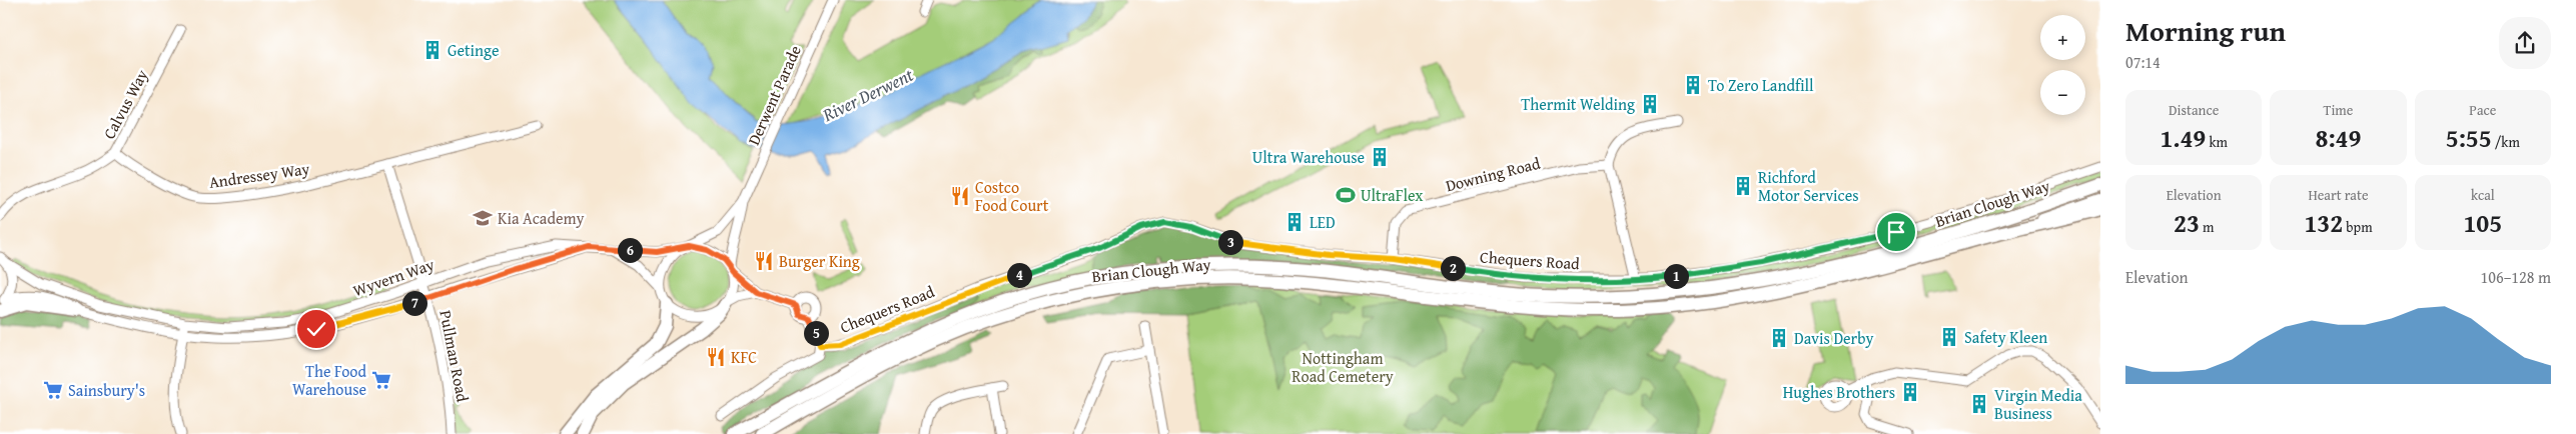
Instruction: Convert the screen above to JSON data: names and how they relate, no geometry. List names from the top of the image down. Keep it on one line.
{"streets":{"highway":["Brian Clough Way"],"street":["Derwent Parade","Calvus Way","Downing Road","Andressey Way","Chequers Road","Wyvern Way","Pullman Road"]},"crossings":[["Derwent Parade","Wyvern Way"],["Calvus Way","Andressey Way"],["Downing Road","Chequers Road"],["Wyvern Way","Pullman Road"]],"water":["River Derwent"],"parks":["Nottingham Road Cemetery"],"places":{"building":["Getinge","To Zero Landfill","Thermit Welding","Ultra Warehouse","Richford Motor Services","LED","Safety Kleen","Davis Derby","Hughes Brothers","Virgin Media Business"],"sports":["UltraFlex"],"restaurant":["Costco Food Court","Burger King","KFC"],"school or university":["Kia Academy"],"supermarket":["The Food Warehouse","Sainsbury's"]},"page":{"heading":["Morning run","07:14"],"map_buttons":["+","−"],"stats":[["Distance","1.49 km"],["Time","8:49"],["Pace","5:55 /km"],["Elevation","23 m"],["Heart rate","132 bpm"],["kcal","105"]],"pins":["3","6","2","4","1","7","5"],"chart":["Elevation","106–128 m"]}}
